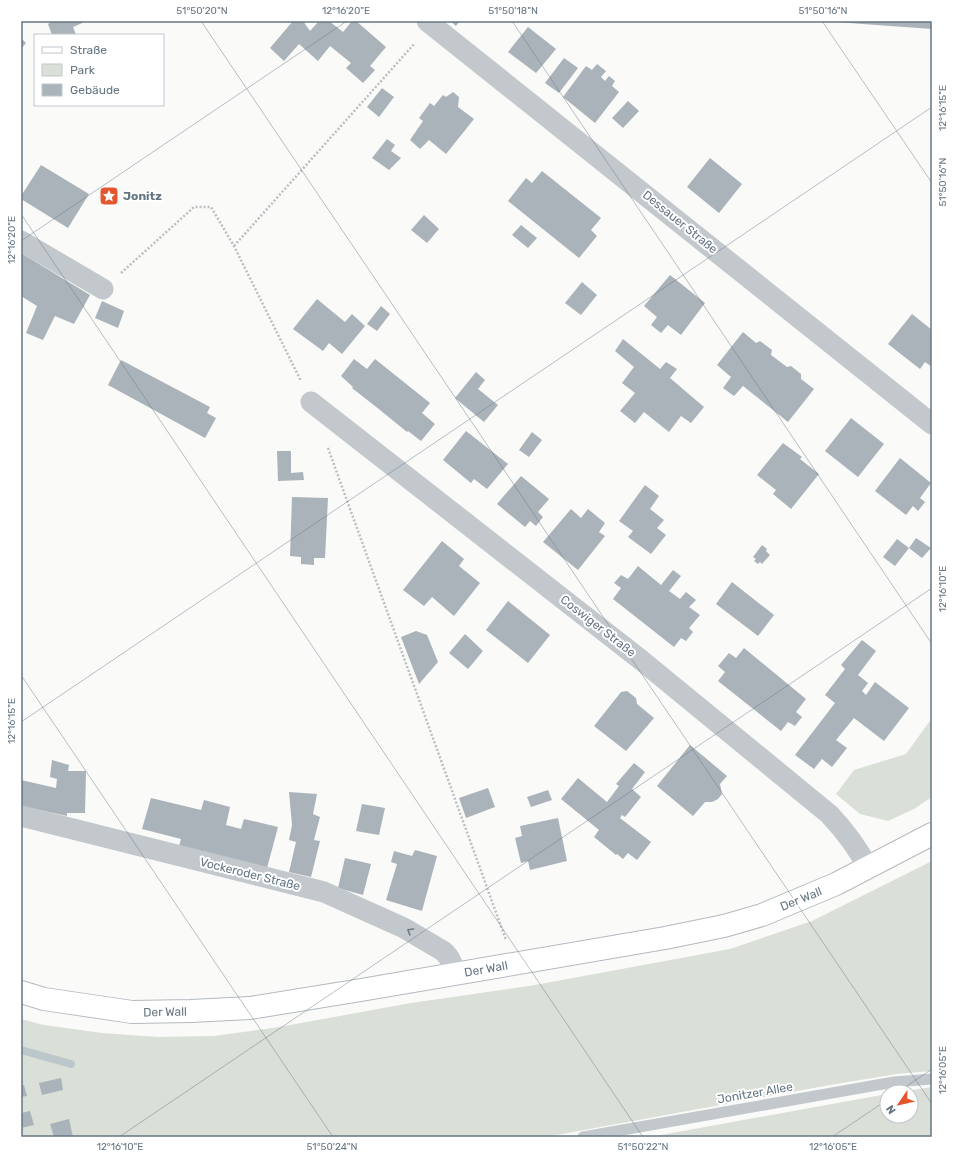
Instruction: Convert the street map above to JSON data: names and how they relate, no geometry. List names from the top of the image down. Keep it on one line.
{"streets":{"main road":["Der Wall"],"street":["Dessauer Straße","Coswiger Straße","Vockeroder Straße"],"lane":["Jonitzer Allee"]},"crossings":[["Coswiger Straße","Der Wall"],["Vockeroder Straße","Der Wall"]],"one_way":["Vockeroder Straße"],"places":{"place":["Jonitz"]},"legend":["Straße","Park","Gebäude"],"north":"bottom left","coordinates":["51°50'20\"N","12°16'20\"E","51°50'18\"N","51°50'16\"N","12°16'15\"E","12°16'10\"E","12°16'05\"E","51°50'24\"N","51°50'22\"N"]}
